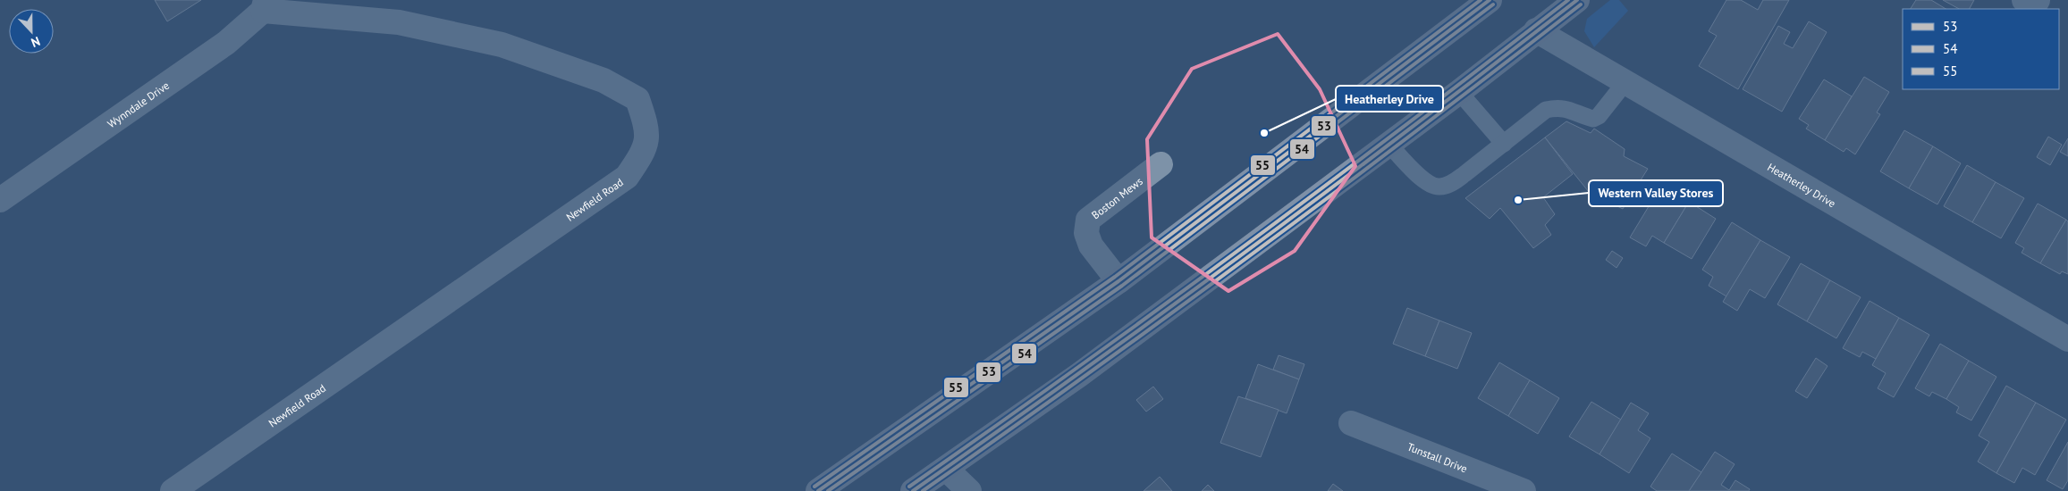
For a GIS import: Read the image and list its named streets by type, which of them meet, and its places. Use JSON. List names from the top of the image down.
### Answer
{
  "streets": {
    "street": [
      "Wynndale Drive",
      "Heatherley Drive",
      "Boston Mews",
      "Newfield Road",
      "Tunstall Drive"
    ]
  },
  "crossings": [
    ["Wynndale Drive", "Newfield Road"]
  ],
  "places": ["Heatherley Drive", "Western Valley Stores"],
  "lines": ["transit line 53", "transit line 55", "transit line 54"],
  "legend": ["53", "54", "55"],
  "north": "bottom"
}
